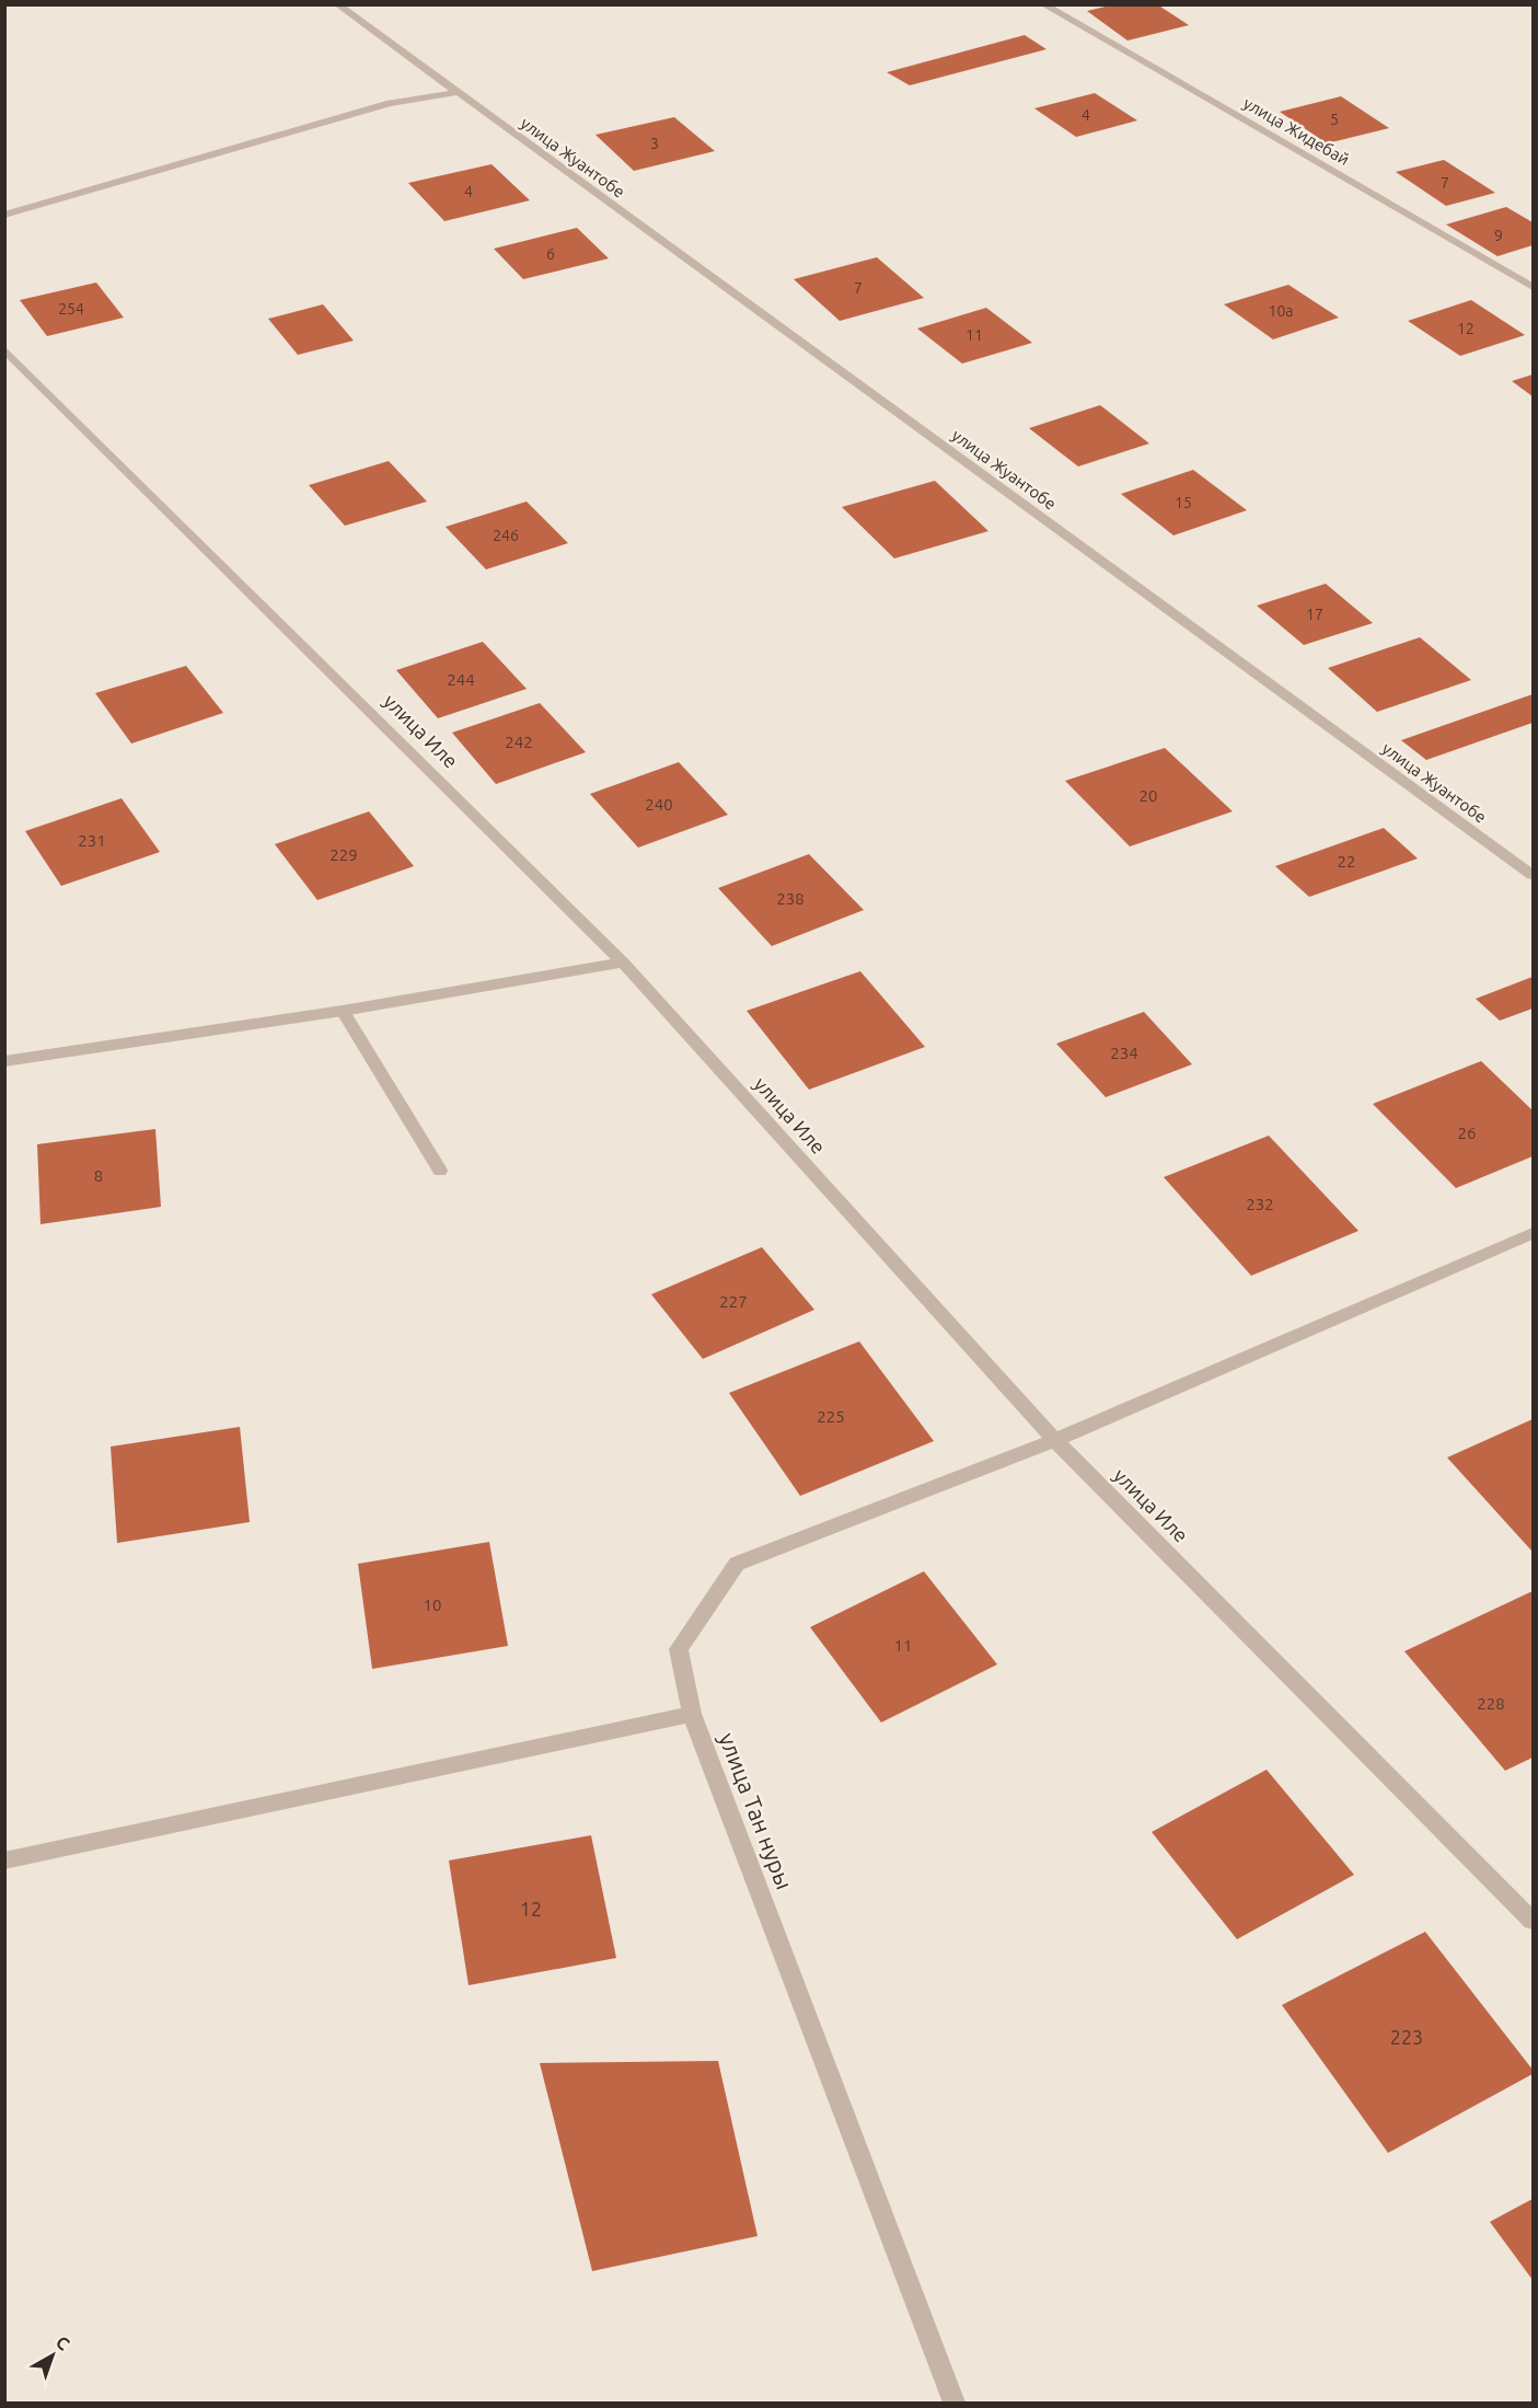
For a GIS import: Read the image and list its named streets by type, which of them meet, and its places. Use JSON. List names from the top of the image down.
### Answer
{
  "streets": {
    "street": [
      "улица Жидебай",
      "улица Жуантобе",
      "улица Иле",
      "улица Тан нуры"
    ]
  },
  "crossings": [
    ["улица Иле", "улица Тан нуры"]
  ],
  "house_numbers": [
    "4",
    "5",
    "3",
    "7",
    "4",
    "9",
    "6",
    "7",
    "254",
    "10а",
    "12",
    "11",
    "15",
    "246",
    "17",
    "244",
    "242",
    "20",
    "240",
    "231",
    "229",
    "22",
    "238",
    "234",
    "26",
    "8",
    "232",
    "227",
    "225",
    "10",
    "11",
    "228",
    "12",
    "223"
  ],
  "north": "top right"
}
